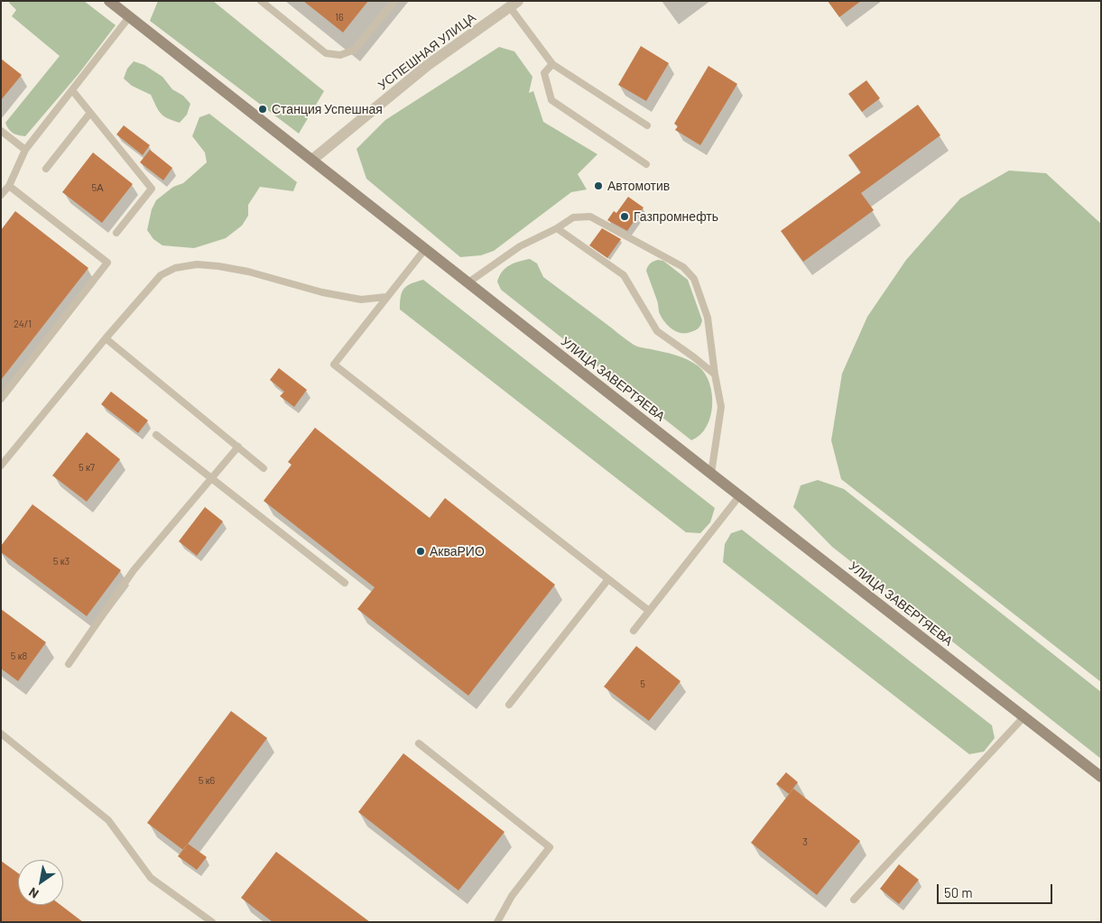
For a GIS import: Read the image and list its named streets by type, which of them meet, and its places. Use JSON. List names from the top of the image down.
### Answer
{
  "streets": {
    "main road": ["УЛИЦА ЗАВЕРТЯЕВА"],
    "street": ["УСПЕШНАЯ УЛИЦА"]
  },
  "crossings": [
    ["УСПЕШНАЯ УЛИЦА", "УЛИЦА ЗАВЕРТЯЕВА"]
  ],
  "places": [
    "Станция Успешная",
    "Автомотив",
    "Газпромнефть",
    "АкваРИО"
  ],
  "house_numbers": [
    "16",
    "5А",
    "24/1",
    "5 к7",
    "5 к3",
    "5 к8",
    "5",
    "5 к6",
    "3"
  ],
  "scale_bar": "50 m",
  "north": "bottom left"
}
